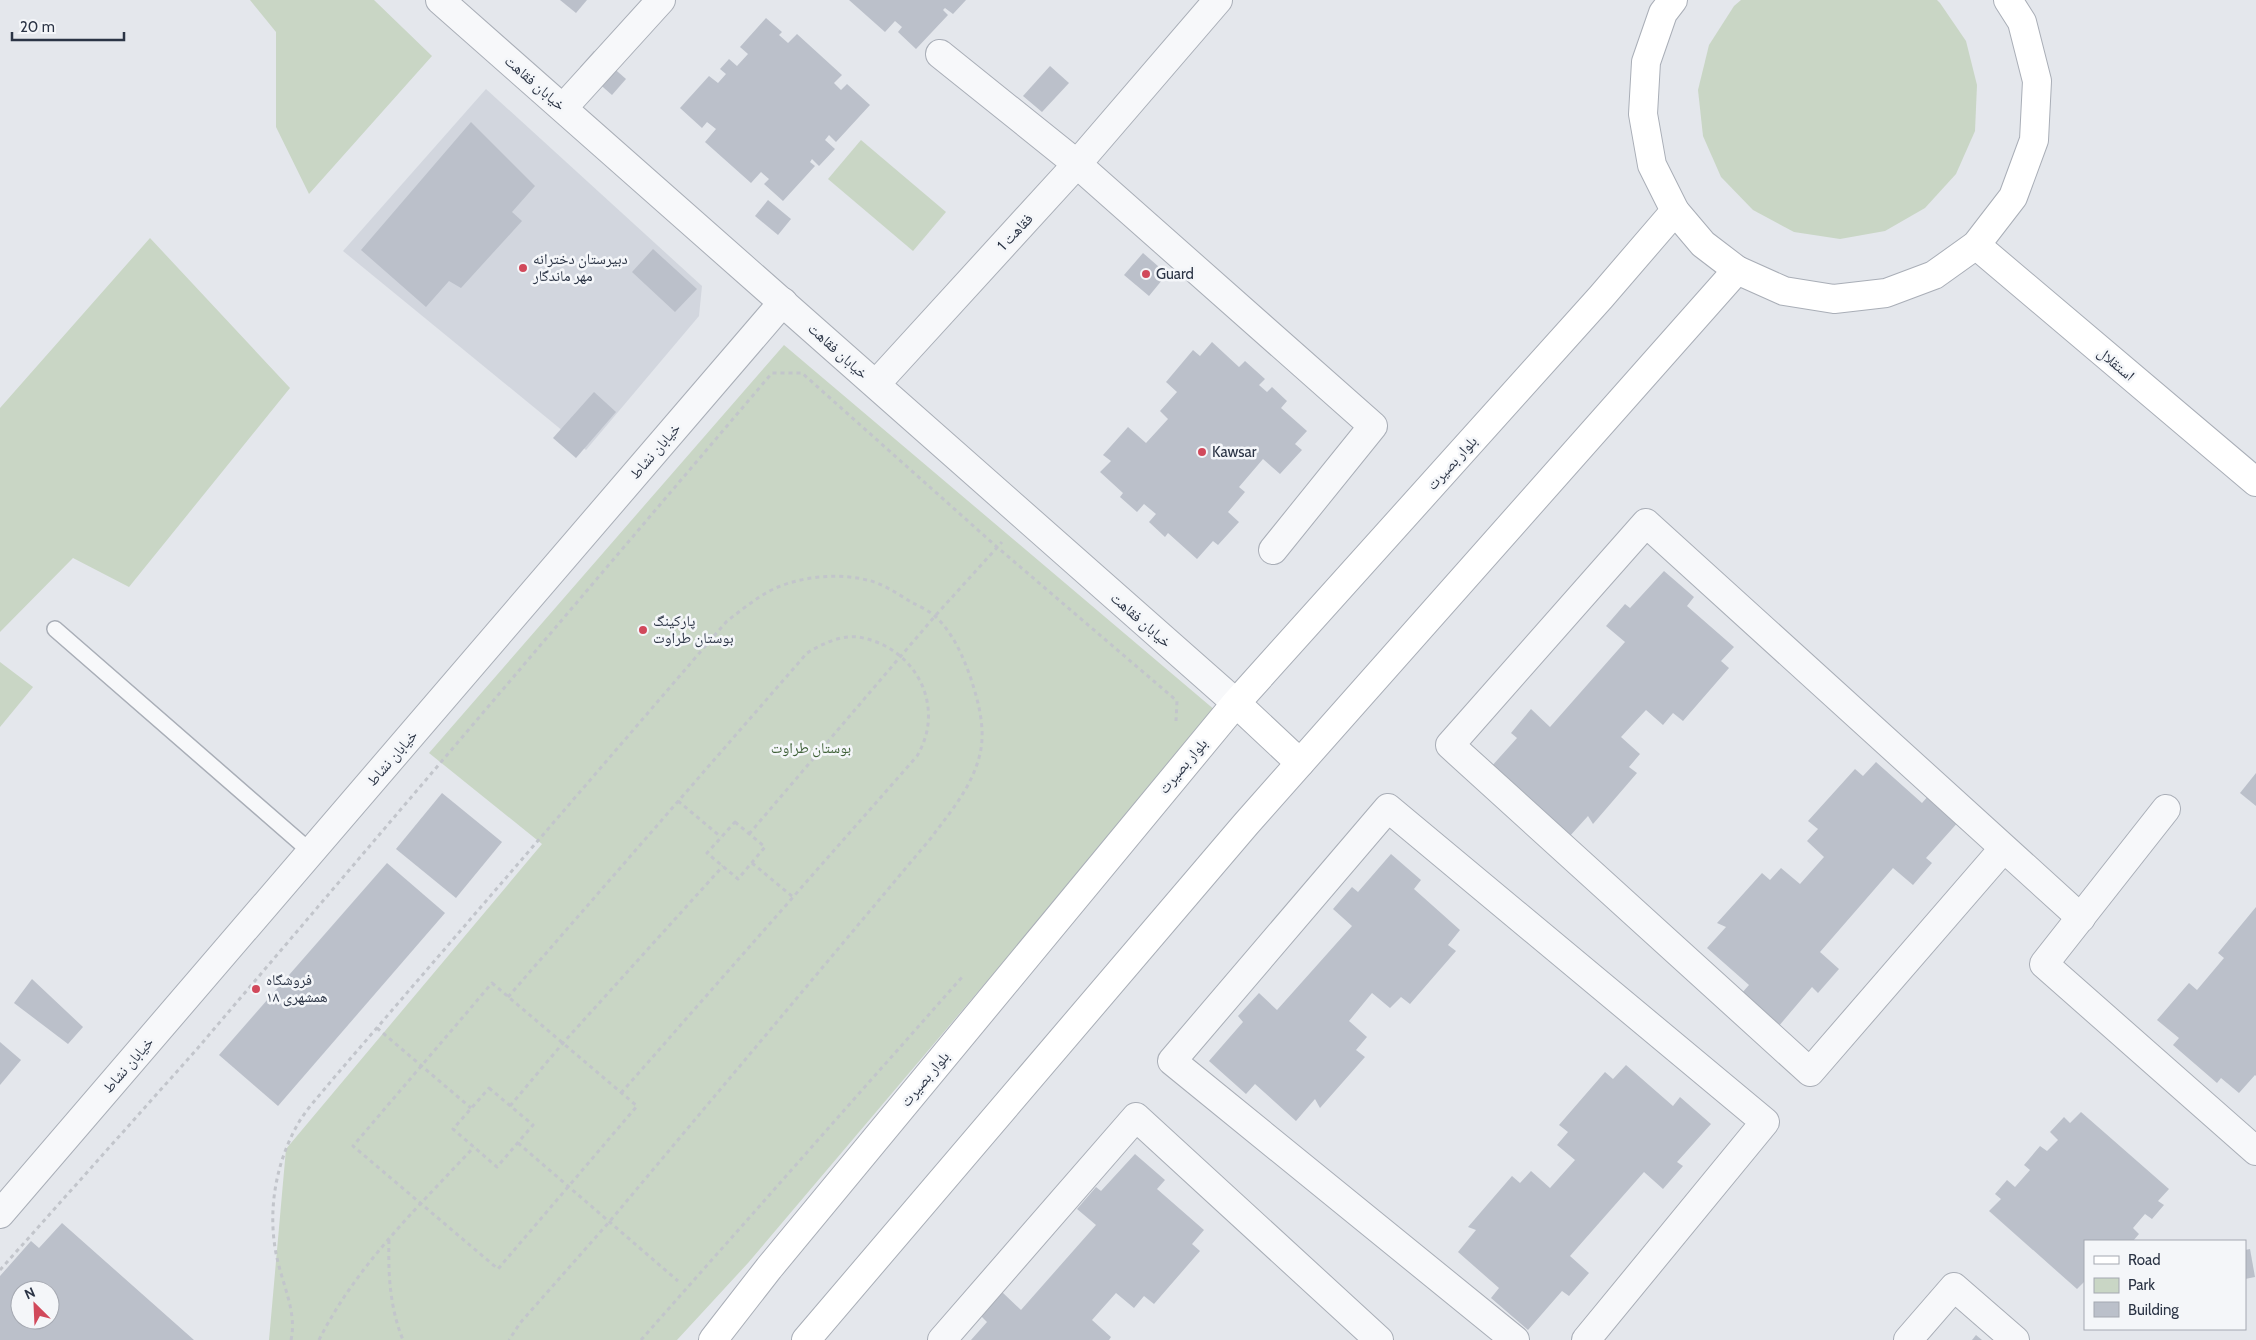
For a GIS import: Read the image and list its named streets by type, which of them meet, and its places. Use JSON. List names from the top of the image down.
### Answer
{
  "streets": {
    "main road": ["استقلال", "بلوار بصیرت"],
    "street": ["خیابان فقاهت", "فقاهت 1", "خیابان نشاط"]
  },
  "crossings": [
    ["خیابان فقاهت", "فقاهت 1"],
    ["خیابان فقاهت", "خیابان نشاط"],
    ["خیابان فقاهت", "بلوار بصیرت"]
  ],
  "parks": ["بوستان طراوت"],
  "places": [
    "دبیرستان دخترانه مهر ماندگار",
    "Guard",
    "Kawsar",
    "پارکینگ بوستان طراوت",
    "فروشگاه همشهری ۱۸"
  ],
  "legend": ["Road", "Park", "Building"],
  "scale_bar": "20 m",
  "north": "top left"
}
